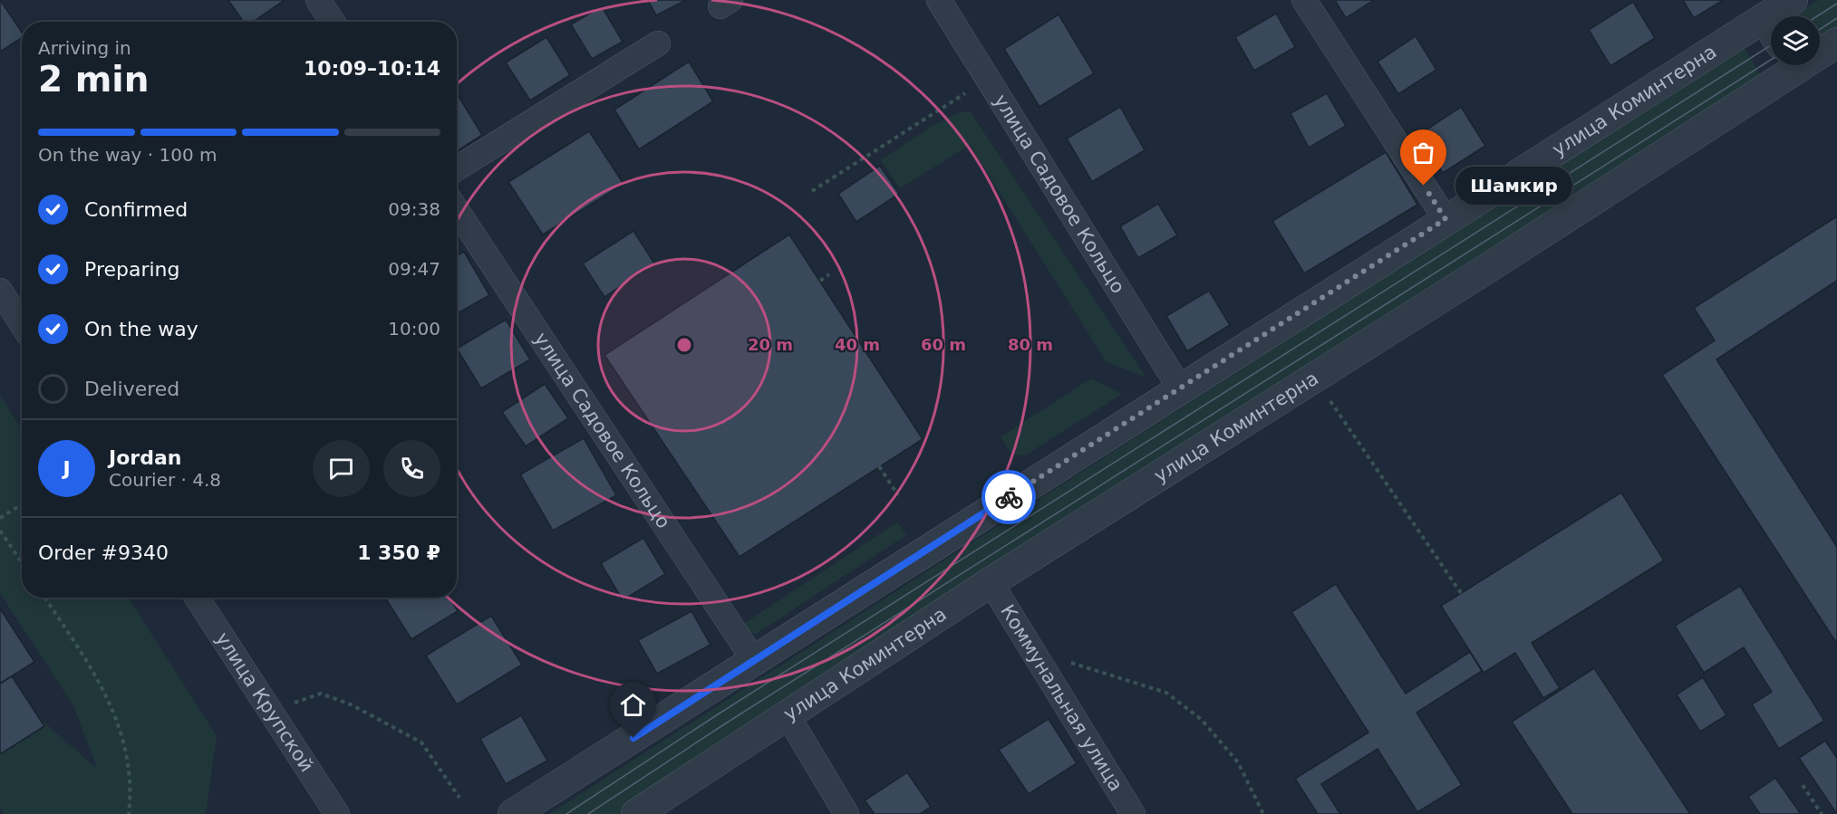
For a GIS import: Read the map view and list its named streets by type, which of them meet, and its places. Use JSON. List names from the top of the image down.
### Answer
{
  "streets": {
    "street": [
      "улица Коминтерна",
      "улица Садовое Кольцо",
      "Коммунальная улица",
      "улица Крупской"
    ]
  },
  "crossings": [
    ["улица Коминтерна", "улица Садовое Кольцо"],
    ["улица Коминтерна", "Коммунальная улица"]
  ],
  "places": ["Шамкир"],
  "page": {
    "heading": ["2 min", "Arriving in", "10:09–10:14"],
    "panel": [
      "Jordan",
      "Courier · 4.8",
      "Order #9340",
      "1 350 ₽"
    ],
    "bar": "On the way · 100 m",
    "bubble": "Шамкир",
    "list": [
      ["Confirmed", "09:38"],
      ["Preparing", "09:47"],
      ["On the way", "10:00"],
      "Delivered"
    ],
    "round": "J"
  },
  "rings": [
    "20 m",
    "40 m",
    "60 m",
    "80 m"
  ]
}
